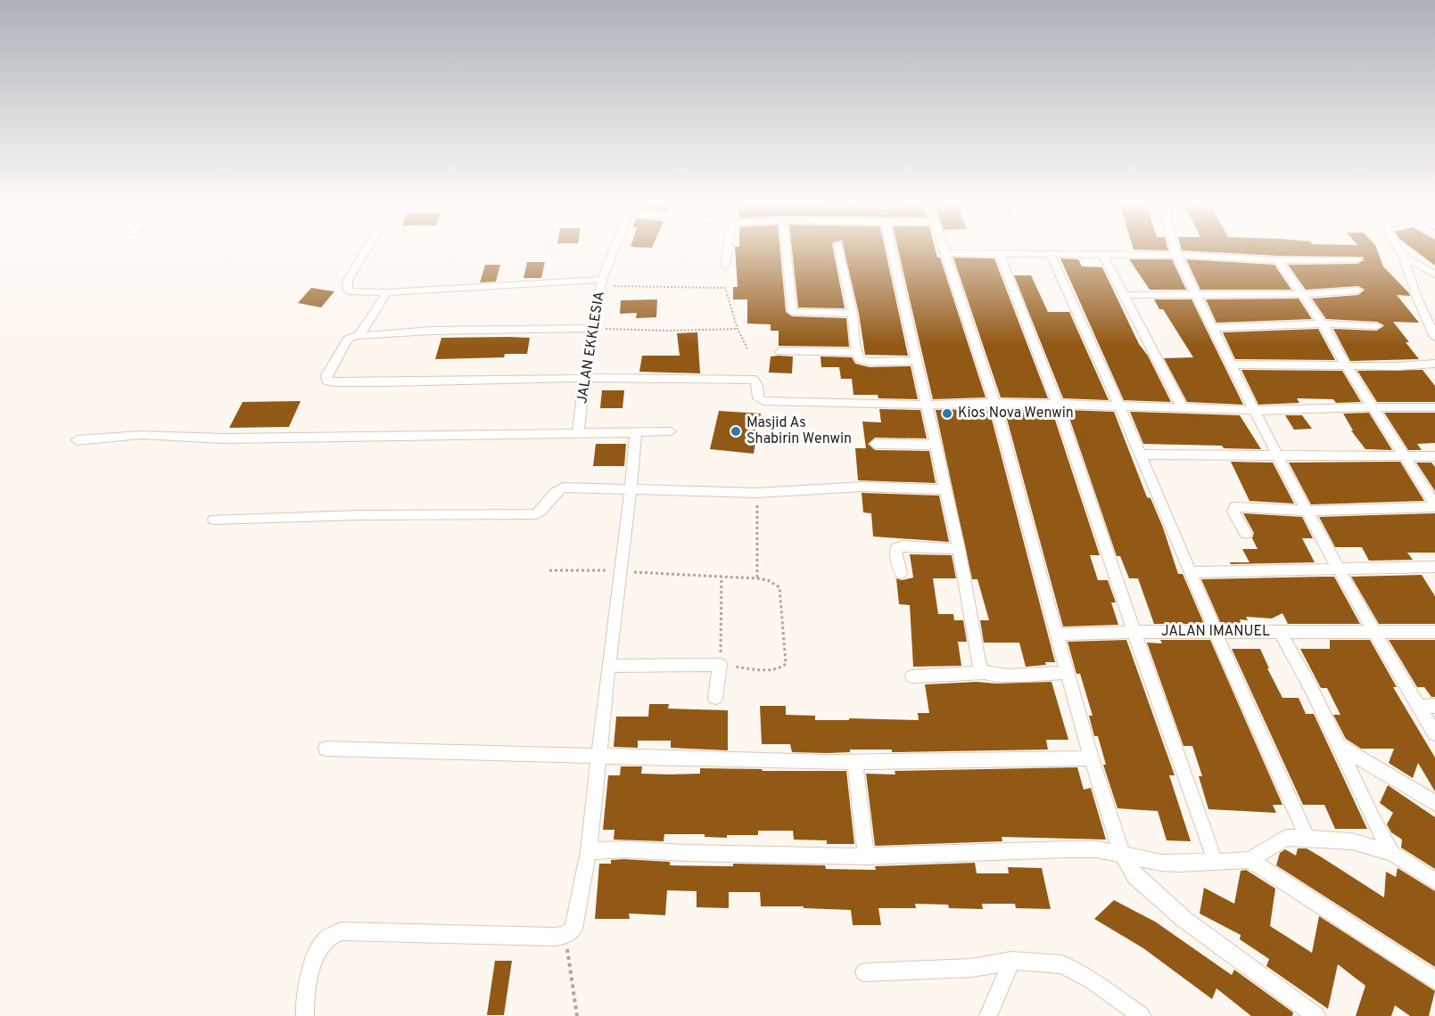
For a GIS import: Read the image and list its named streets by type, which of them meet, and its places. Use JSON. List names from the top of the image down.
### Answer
{
  "streets": {
    "street": ["JALAN EKKLESIA", "JALAN IMANUEL"]
  },
  "places": ["Kios Nova Wenwin", "Masjid As Shabirin Wenwin"]
}
